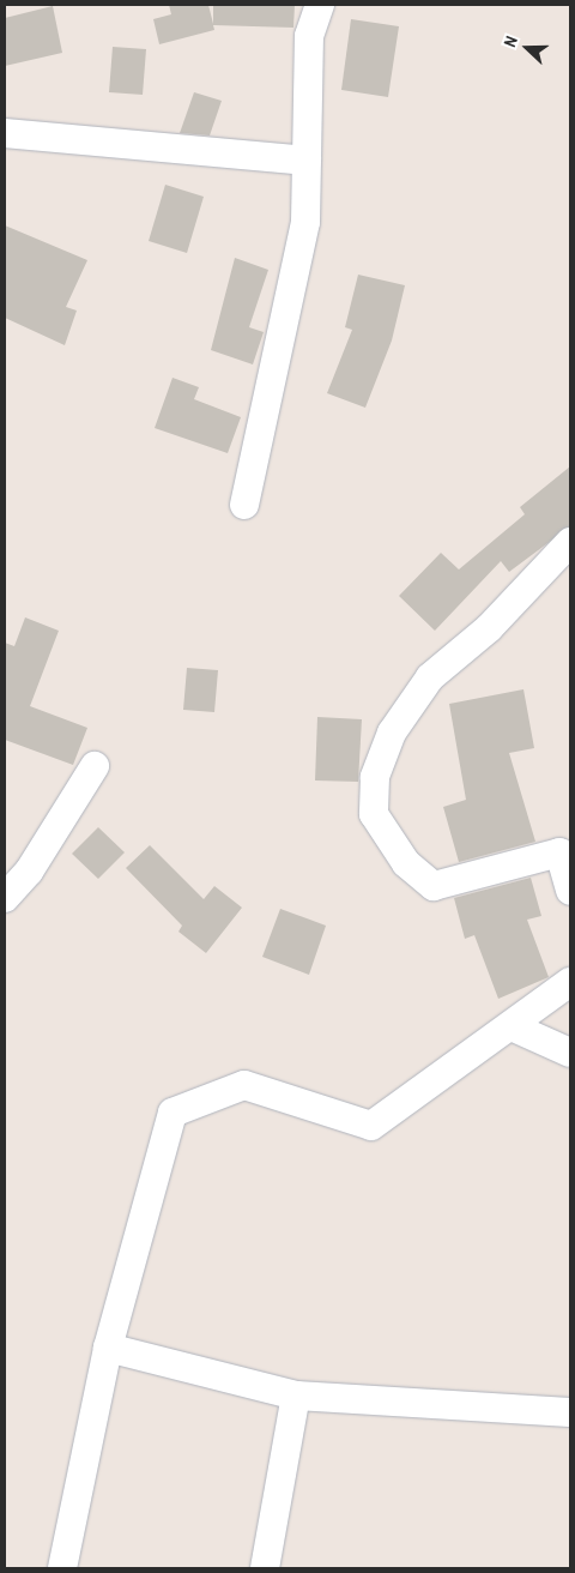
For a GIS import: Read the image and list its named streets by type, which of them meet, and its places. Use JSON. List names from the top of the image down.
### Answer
{
  "north": "left"
}
